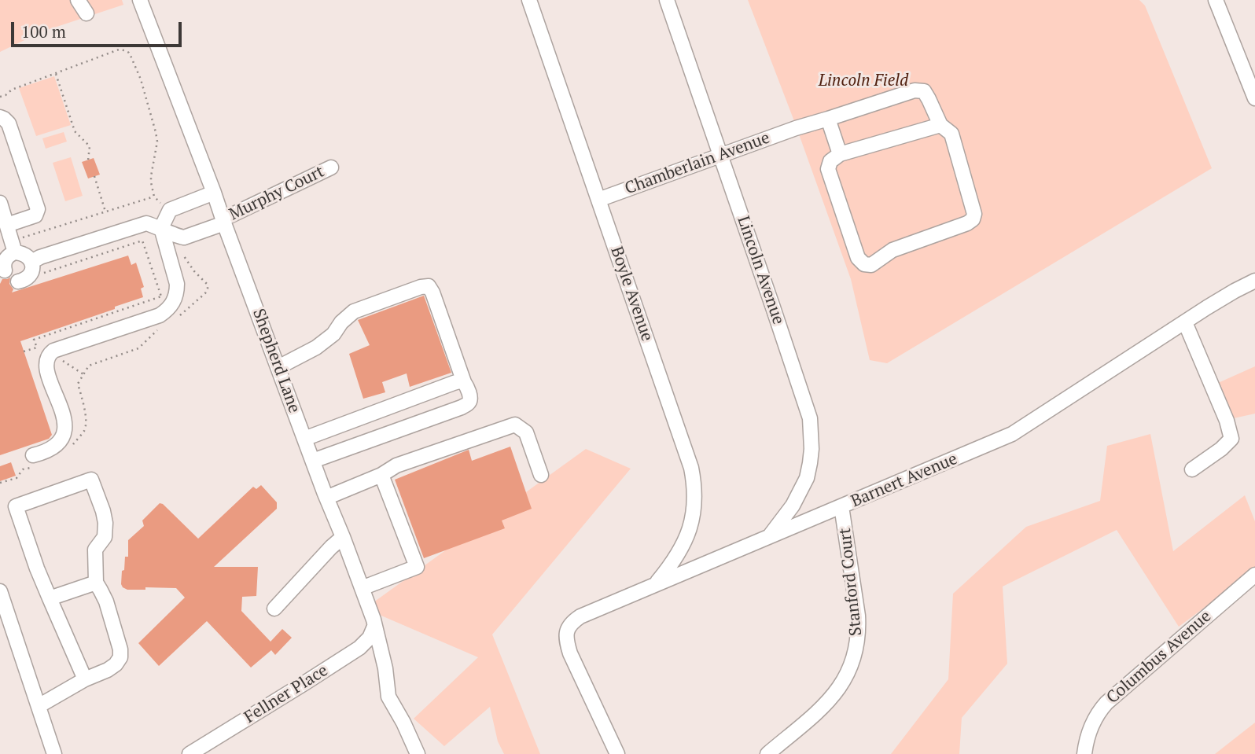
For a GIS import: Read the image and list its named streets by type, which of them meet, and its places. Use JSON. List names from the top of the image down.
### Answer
{
  "streets": {
    "street": [
      "Chamberlain Avenue",
      "Murphy Court",
      "Lincoln Avenue",
      "Boyle Avenue",
      "Shepherd Lane",
      "Barnert Avenue",
      "Stanford Court",
      "Columbus Avenue",
      "Fellner Place"
    ]
  },
  "crossings": [
    ["Chamberlain Avenue", "Lincoln Avenue"],
    ["Chamberlain Avenue", "Boyle Avenue"],
    ["Murphy Court", "Shepherd Lane"],
    ["Lincoln Avenue", "Barnert Avenue"],
    ["Boyle Avenue", "Barnert Avenue"],
    ["Shepherd Lane", "Fellner Place"],
    ["Barnert Avenue", "Stanford Court"]
  ],
  "parks": ["Lincoln Field"],
  "scale_bar": "100 m"
}
